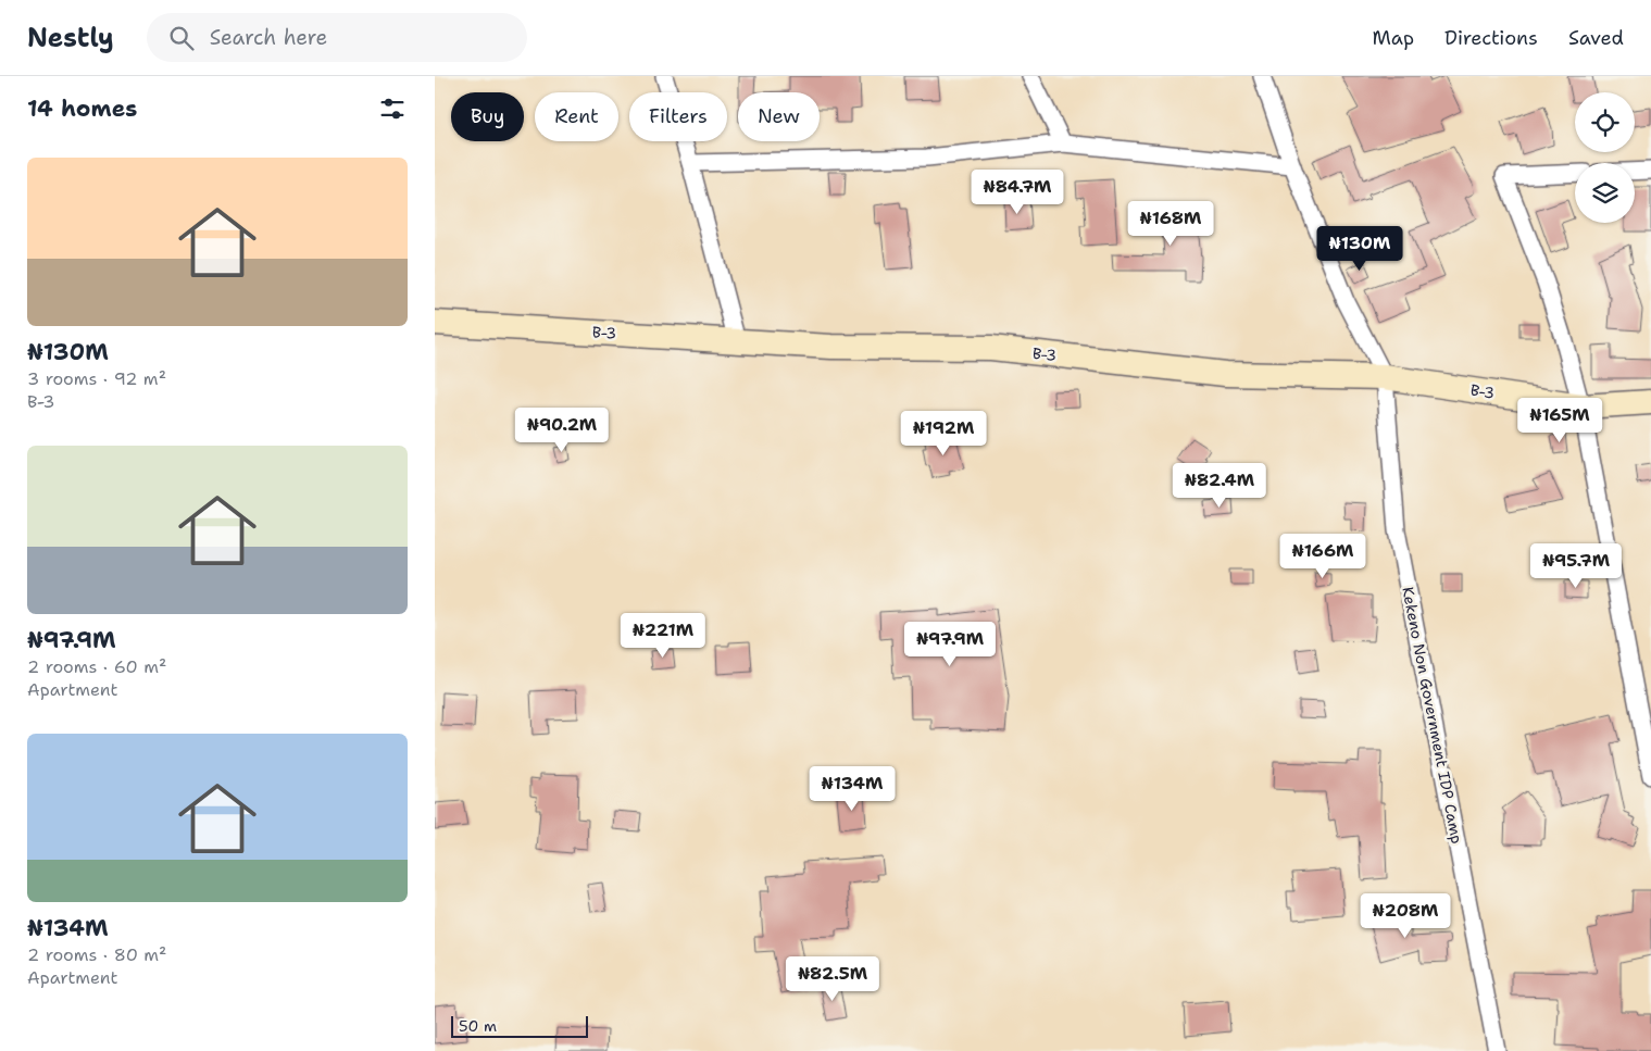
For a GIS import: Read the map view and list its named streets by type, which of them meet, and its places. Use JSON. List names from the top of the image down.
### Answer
{
  "streets": {
    "main road": ["B-3"],
    "street": ["Kekeno Non Government IDP Camp"]
  },
  "crossings": [
    ["B-3", "Kekeno Non Government IDP Camp"]
  ],
  "scale_bar": "50 m",
  "page": {
    "header": "Nestly",
    "search": "Search here",
    "nav": ["Map", "Directions", "Saved"],
    "heading": "14 homes",
    "chip": [
      "Buy",
      "Rent",
      "Filters",
      "New"
    ],
    "list": [
      {
        "name": "₦130M",
        "note": "3 rooms · 92 m² · B-3"
      },
      {
        "name": "₦97.9M",
        "note": "2 rooms · 60 m² · Apartment"
      },
      {
        "name": "₦134M",
        "note": "2 rooms · 80 m² · Apartment"
      }
    ],
    "price": [
      "₦84.7M",
      "₦168M",
      "₦130M",
      "₦165M",
      "₦90.2M",
      "₦192M",
      "₦82.4M",
      "₦166M",
      "₦95.7M",
      "₦221M",
      "₦97.9M",
      "₦134M",
      "₦208M",
      "₦82.5M"
    ],
    "scale": "50 m"
  }
}
